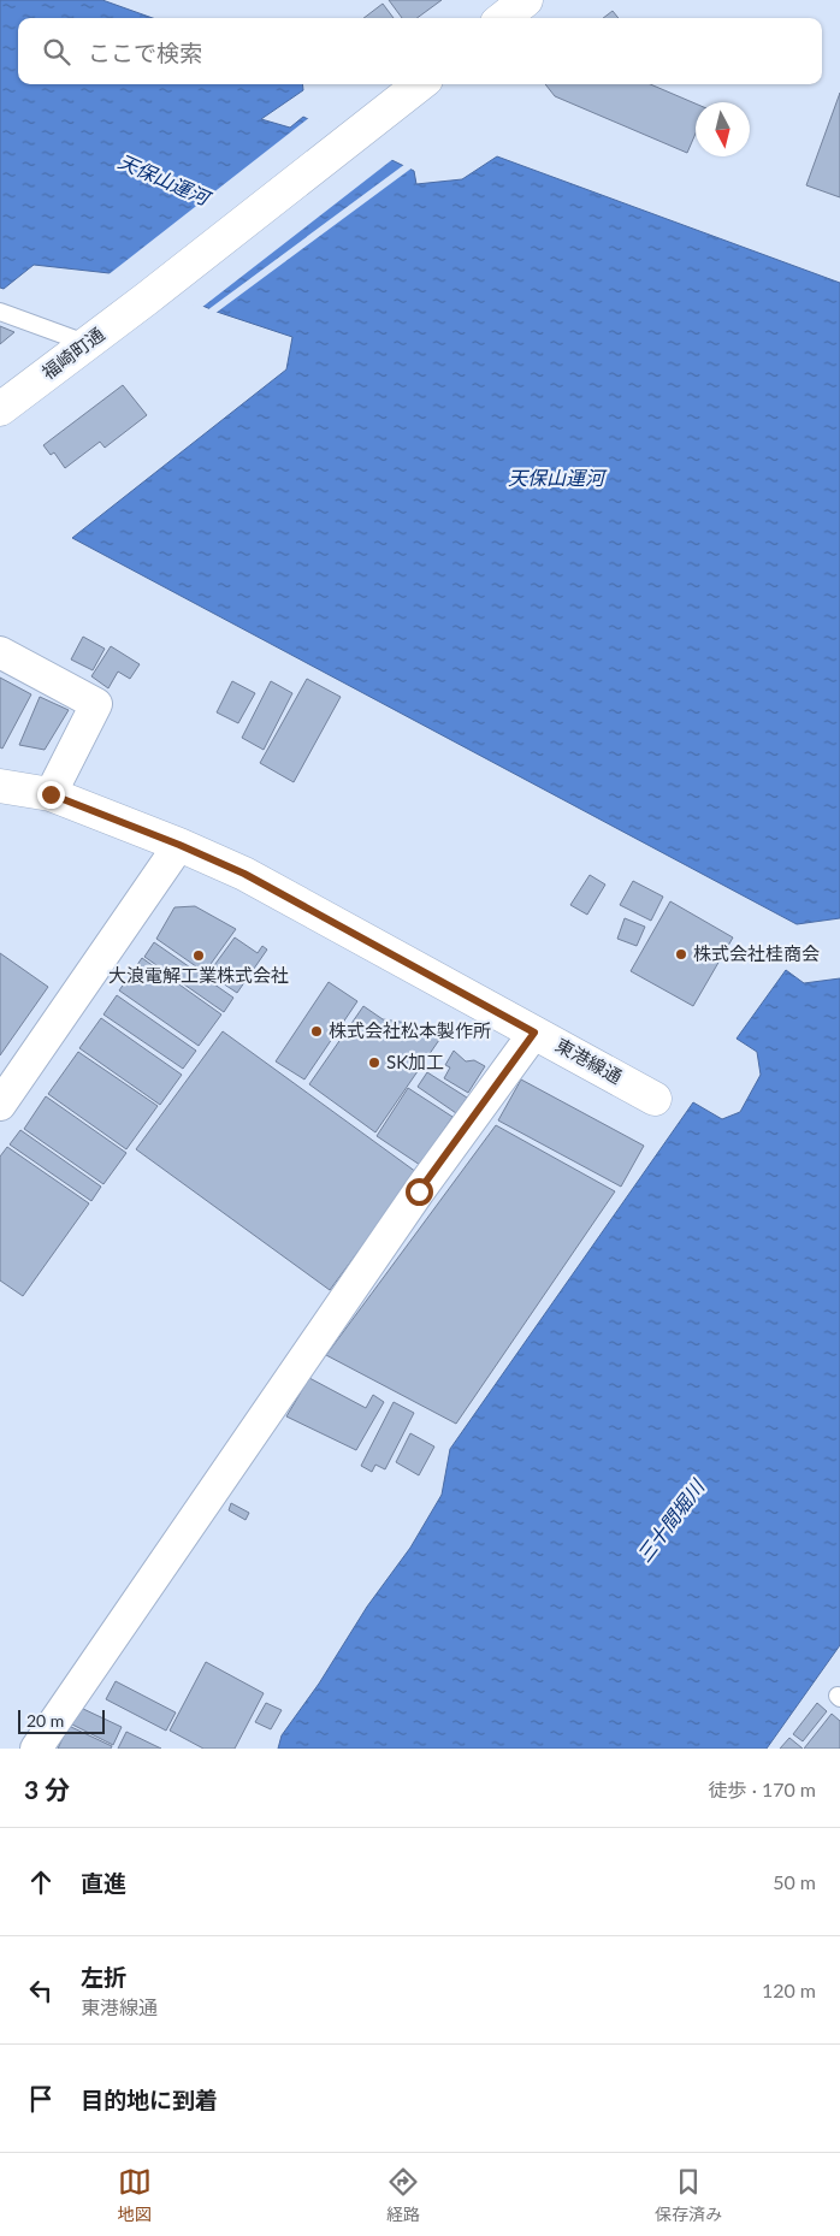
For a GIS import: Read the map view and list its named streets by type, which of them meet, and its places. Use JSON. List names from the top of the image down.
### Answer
{
  "streets": {
    "street": ["福崎町通", "東港線通"]
  },
  "water": ["天保山運河", "三十間堀川"],
  "places": [
    "株式会社桂商会",
    "大浪電解工業株式会社",
    "株式会社松本製作所",
    "SK加工"
  ],
  "scale_bar": "20 m",
  "north": "bottom",
  "page": {
    "search": "ここで検索",
    "scale": "20 m",
    "heading": ["3 分", "徒歩 · 170 m"],
    "list": [
      ["直進", "50 m"],
      ["左折", "東港線通", "120 m"],
      "目的地に到着"
    ],
    "nav": ["地図", "経路", "保存済み"]
  }
}
